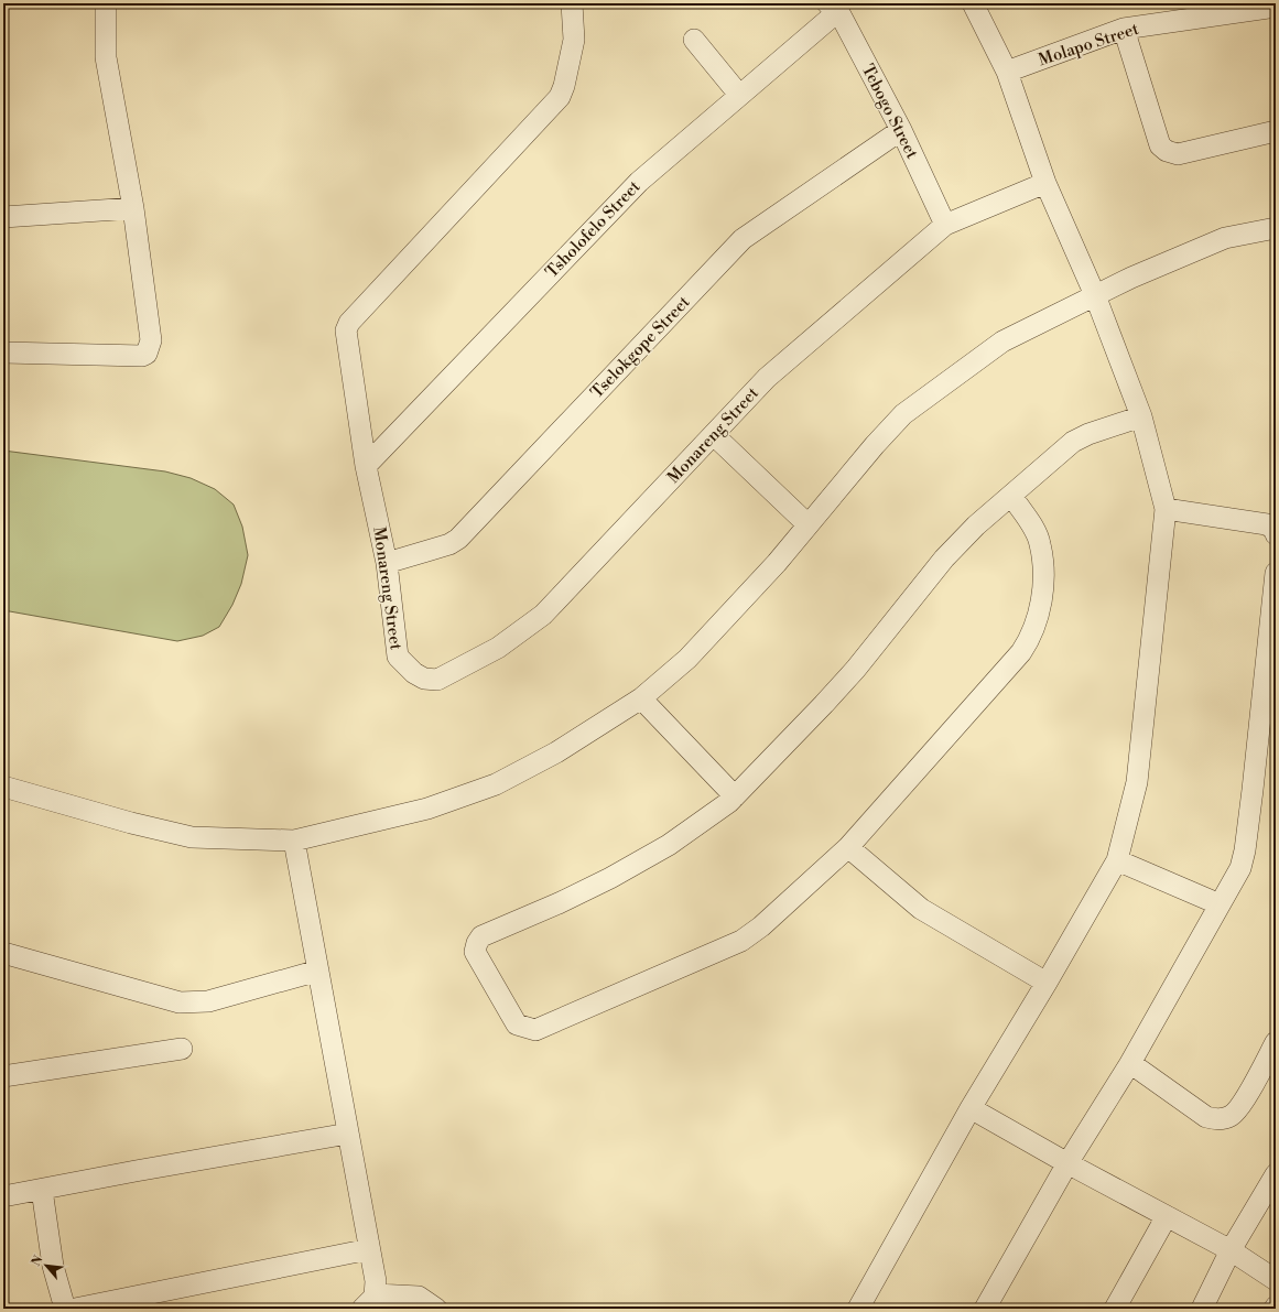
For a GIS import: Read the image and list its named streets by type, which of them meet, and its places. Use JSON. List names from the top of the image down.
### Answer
{
  "streets": {
    "street": [
      "Molapo Street",
      "Tebogo Street",
      "Tsholofelo Street",
      "Tselokgope Street",
      "Monareng Street"
    ]
  },
  "crossings": [
    ["Tebogo Street", "Tsholofelo Street"],
    ["Tebogo Street", "Tselokgope Street"],
    ["Tebogo Street", "Monareng Street"],
    ["Tsholofelo Street", "Monareng Street"],
    ["Tselokgope Street", "Monareng Street"]
  ],
  "north": "top left"
}
